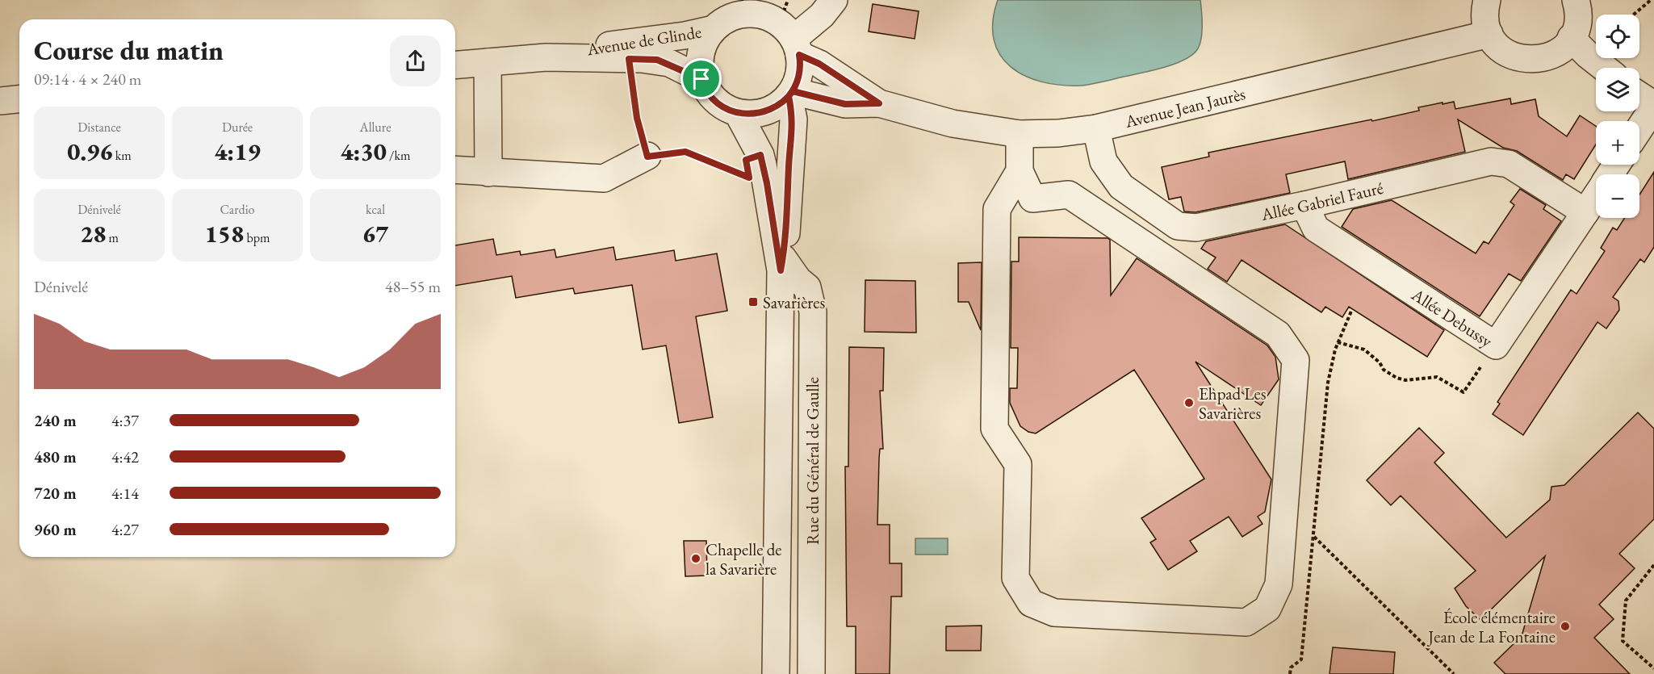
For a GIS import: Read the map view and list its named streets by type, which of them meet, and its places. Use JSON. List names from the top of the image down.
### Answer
{
  "streets": {
    "street": [
      "Avenue de Glinde",
      "Avenue Jean Jaurès",
      "Allée Gabriel Fauré",
      "Allée Debussy",
      "Rue du Général de Gaulle"
    ]
  },
  "crossings": [
    ["Avenue de Glinde", "Avenue Jean Jaurès"],
    ["Avenue de Glinde", "Rue du Général de Gaulle"],
    ["Avenue Jean Jaurès", "Allée Gabriel Fauré"],
    ["Avenue Jean Jaurès", "Rue du Général de Gaulle"],
    ["Allée Gabriel Fauré", "Allée Debussy"]
  ],
  "places": {
    "transit": ["Savarières"],
    "other": ["Ehpad Les Savarières", "Chapelle de la Savarière", "École élémentaire Jean de La Fontaine"]
  },
  "page": {
    "map_buttons": ["+", "−"],
    "heading": ["Course du matin", "09:14 · 4 × 240 m"],
    "stats": [
      ["Distance", "0.96 km"],
      ["Durée", "4:19"],
      ["Allure", "4:30 /km"],
      ["Dénivelé", "28 m"],
      ["Cardio", "158 bpm"],
      ["kcal", "67"]
    ],
    "chart": ["Dénivelé", "48–55 m"],
    "list": [
      {
        "name": "240 m",
        "note": "4:37"
      },
      {
        "name": "480 m",
        "note": "4:42"
      },
      {
        "name": "720 m",
        "note": "4:14"
      },
      {
        "name": "960 m",
        "note": "4:27"
      }
    ]
  }
}
